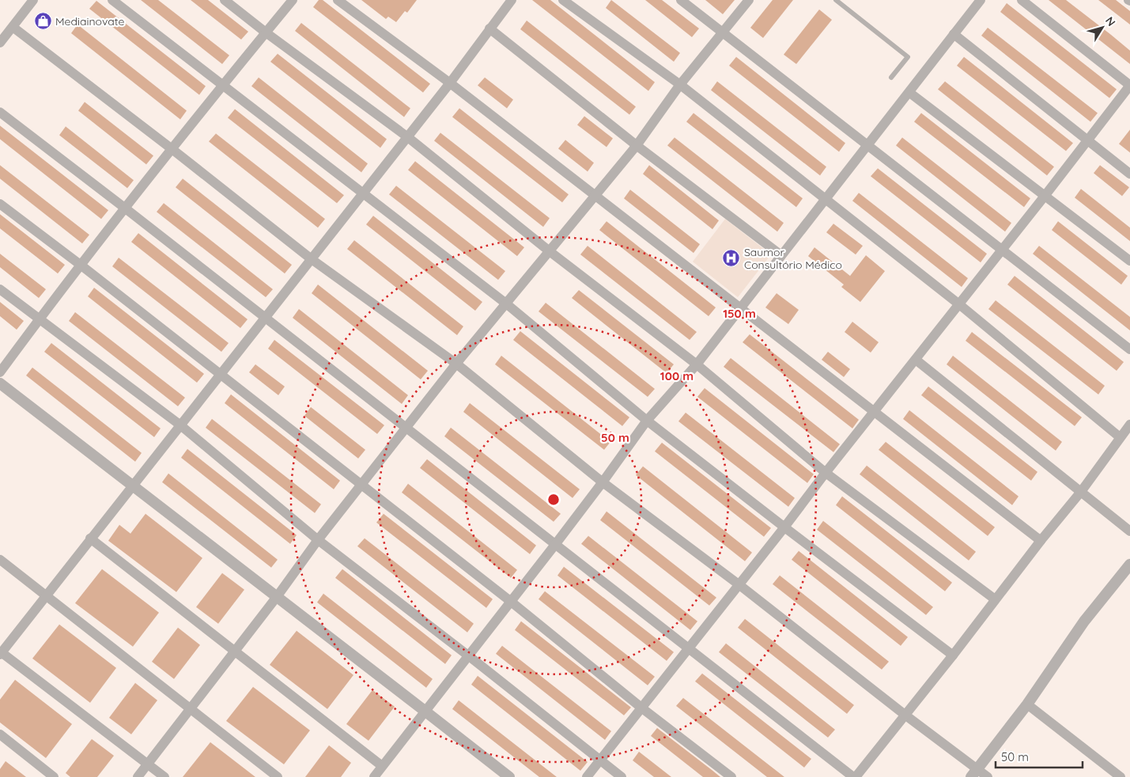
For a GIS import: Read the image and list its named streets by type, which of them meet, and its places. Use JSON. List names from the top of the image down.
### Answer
{
  "places": {
    "shop": ["Mediainovate"],
    "hospital": ["Saumor Consultório Médico"]
  },
  "scale_bar": "50 m",
  "north": "top right",
  "rings": ["150 m", "100 m", "50 m"]
}
